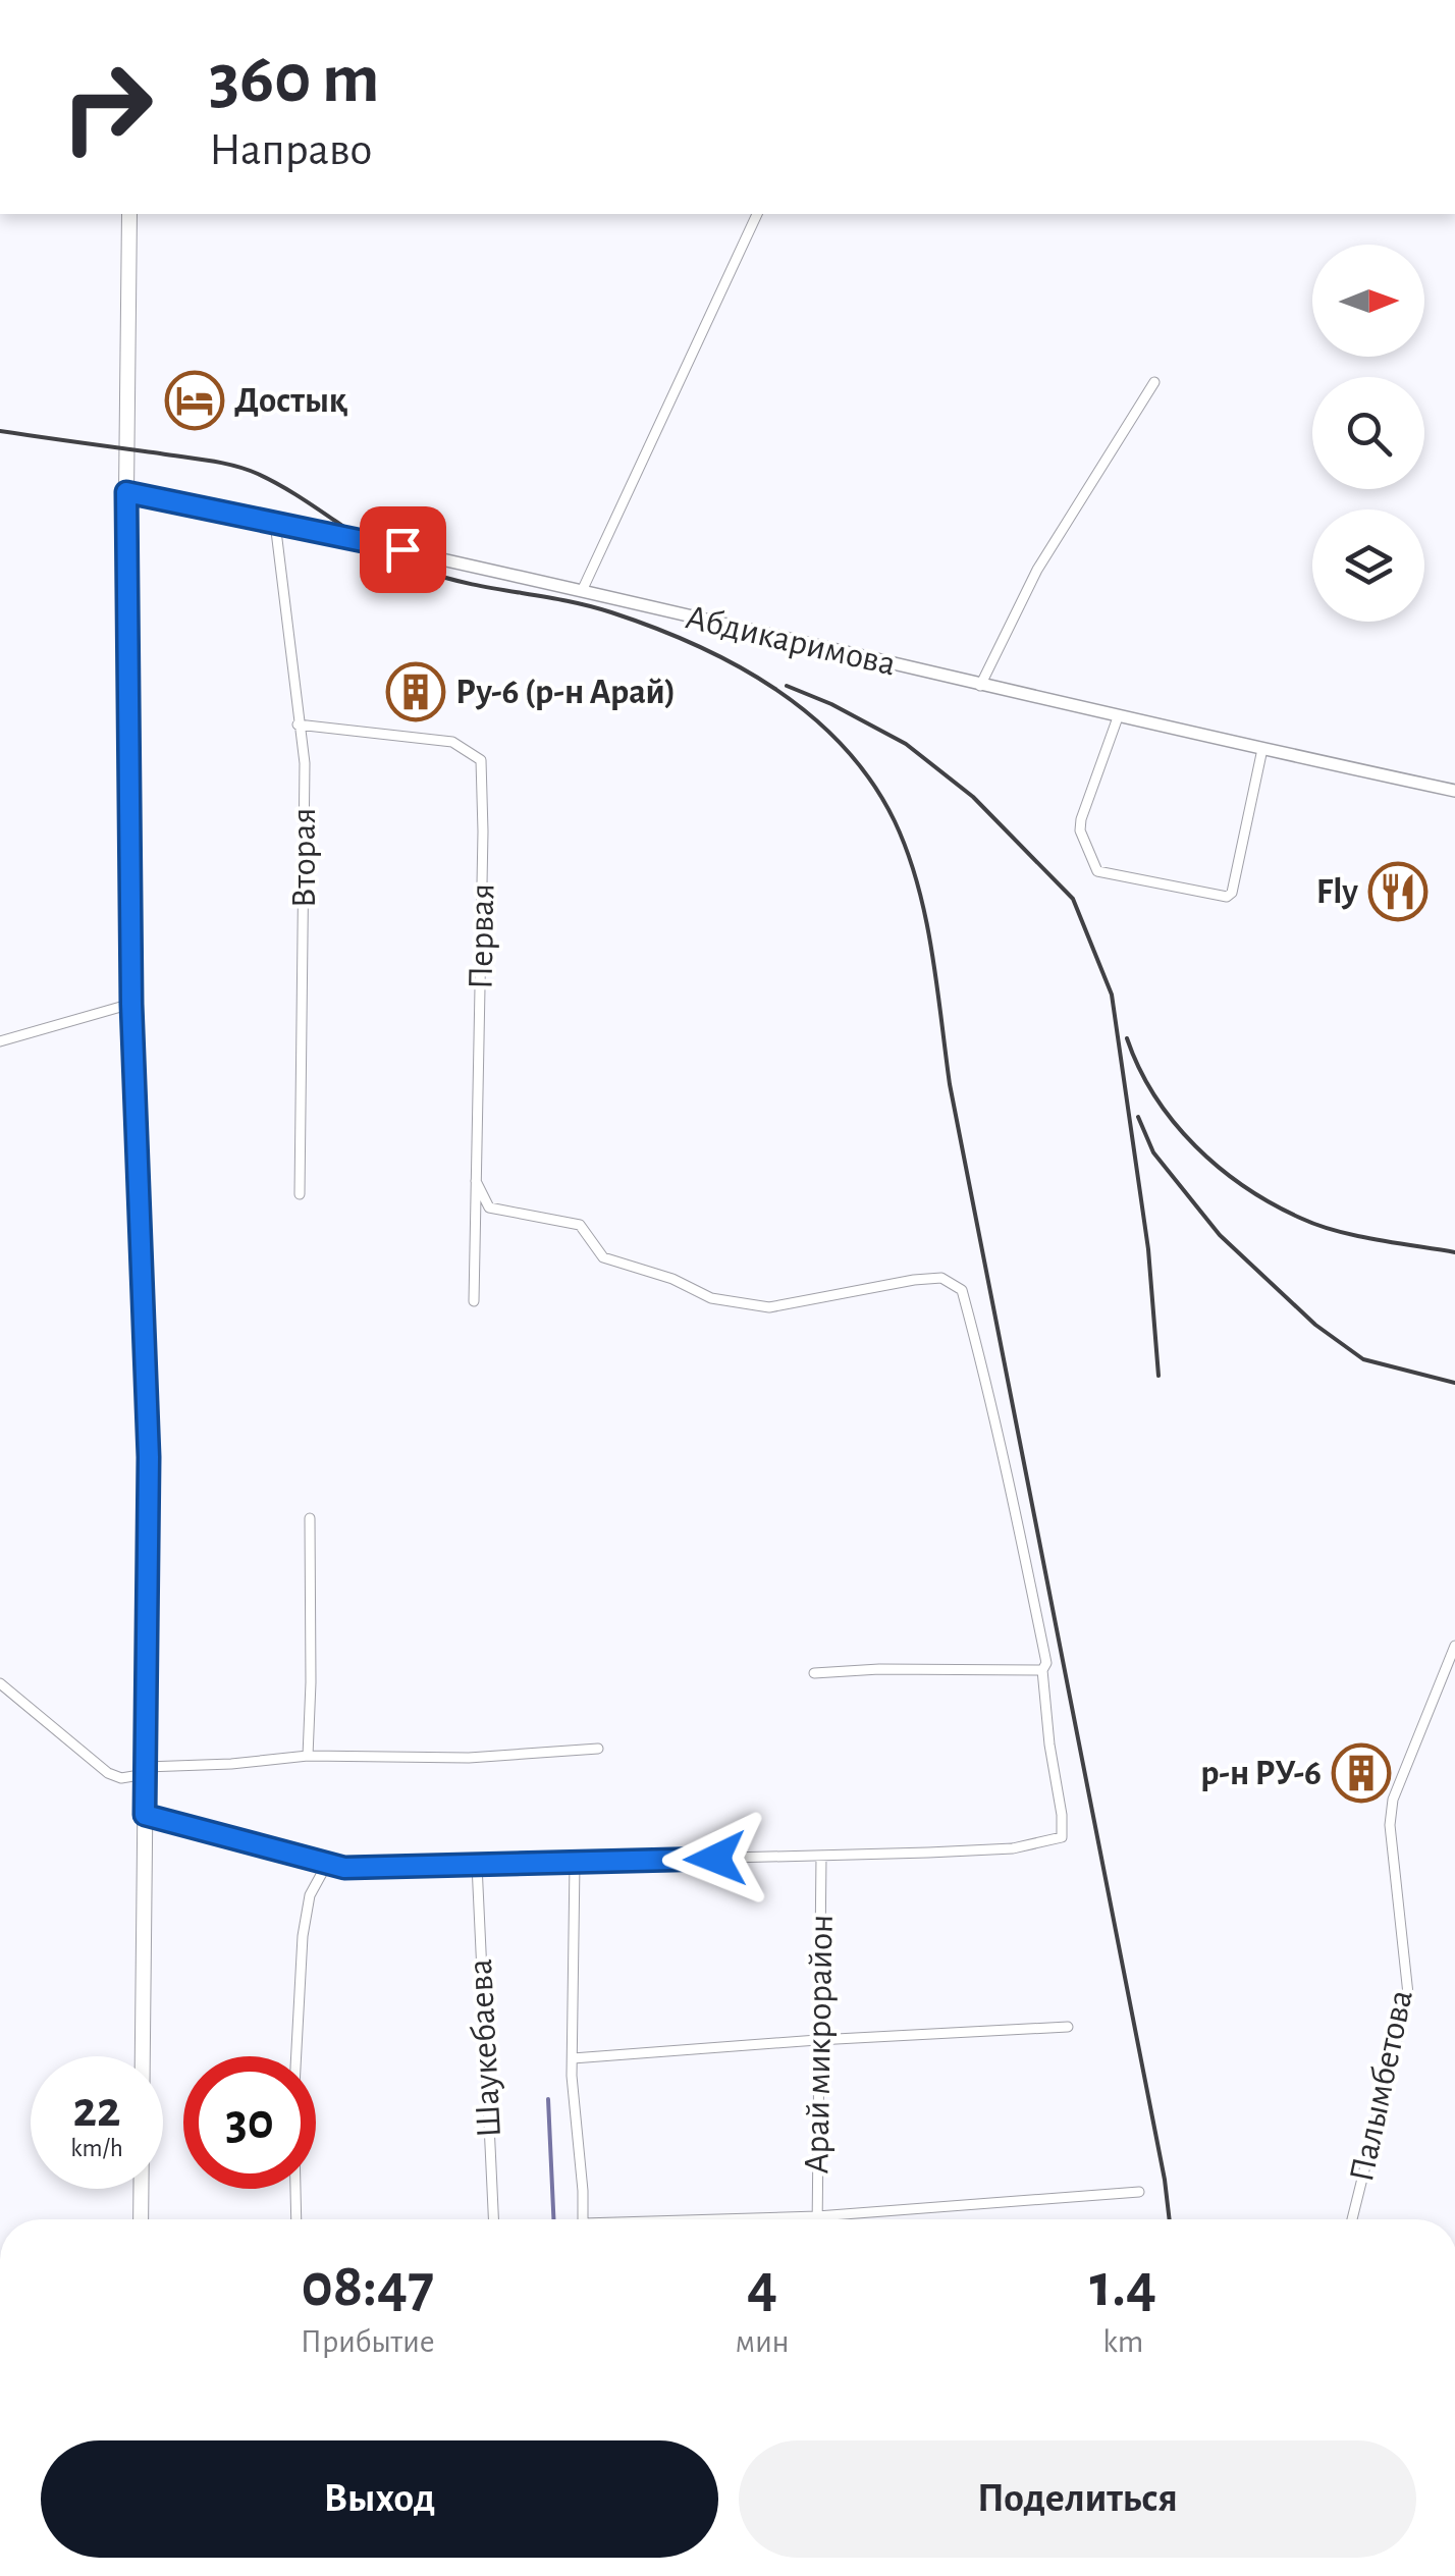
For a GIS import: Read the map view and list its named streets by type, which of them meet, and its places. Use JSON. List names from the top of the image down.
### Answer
{
  "streets": {
    "main road": ["Абдикаримова"],
    "street": [
      "Вторая",
      "Первая",
      "Арай микрорайон",
      "Шаукебаева",
      "Палымбетова"
    ]
  },
  "crossings": [
    ["Абдикаримова", "Вторая"],
    ["Вторая", "Первая"]
  ],
  "places": {
    "hotel": ["Достық"],
    "building": ["Ру-6 (р-н Арай)", "р-н РУ-6"],
    "restaurant": ["Fly"]
  },
  "north": "right",
  "page": {
    "turn": ["360 m", "Направо"],
    "speed": "22 km/h",
    "limit": "30",
    "eta": [
      "08:47",
      "Прибытие",
      "4",
      "мин",
      "1.4",
      "km"
    ],
    "buttons": ["Выход", "Поделиться"]
  }
}
